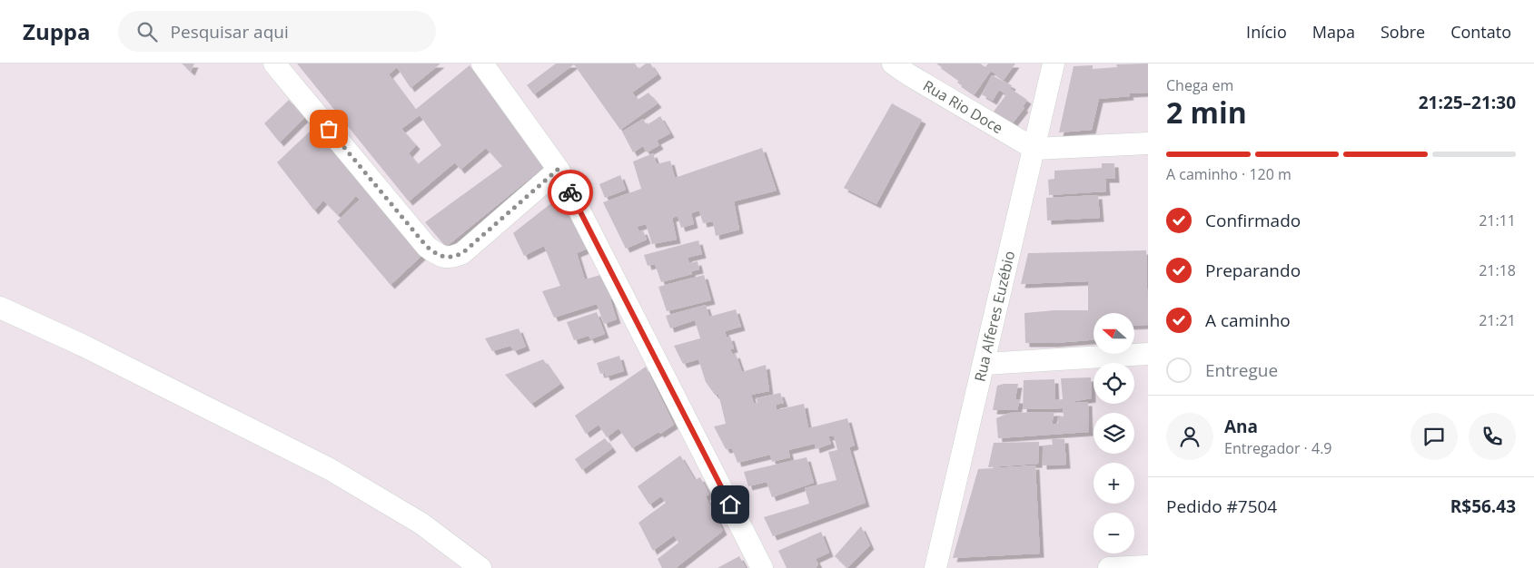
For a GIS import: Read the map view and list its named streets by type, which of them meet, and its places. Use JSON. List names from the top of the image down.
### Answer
{
  "streets": {
    "street": ["Rua Rio Doce", "Rua Alferes Euzébio"]
  },
  "crossings": [
    ["Rua Rio Doce", "Rua Alferes Euzébio"]
  ],
  "north": "left",
  "page": {
    "header": "Zuppa",
    "search": "Pesquisar aqui",
    "nav": [
      "Início",
      "Mapa",
      "Sobre",
      "Contato"
    ],
    "heading": ["2 min", "Chega em", "21:25–21:30"],
    "panel": [
      "Ana",
      "Entregador · 4.9",
      "Pedido #7504",
      "R$56.43"
    ],
    "bar": "A caminho · 120 m",
    "list": [
      ["Confirmado", "21:11"],
      ["Preparando", "21:18"],
      ["A caminho", "21:21"],
      "Entregue"
    ],
    "map_buttons": ["+", "−"]
  }
}
